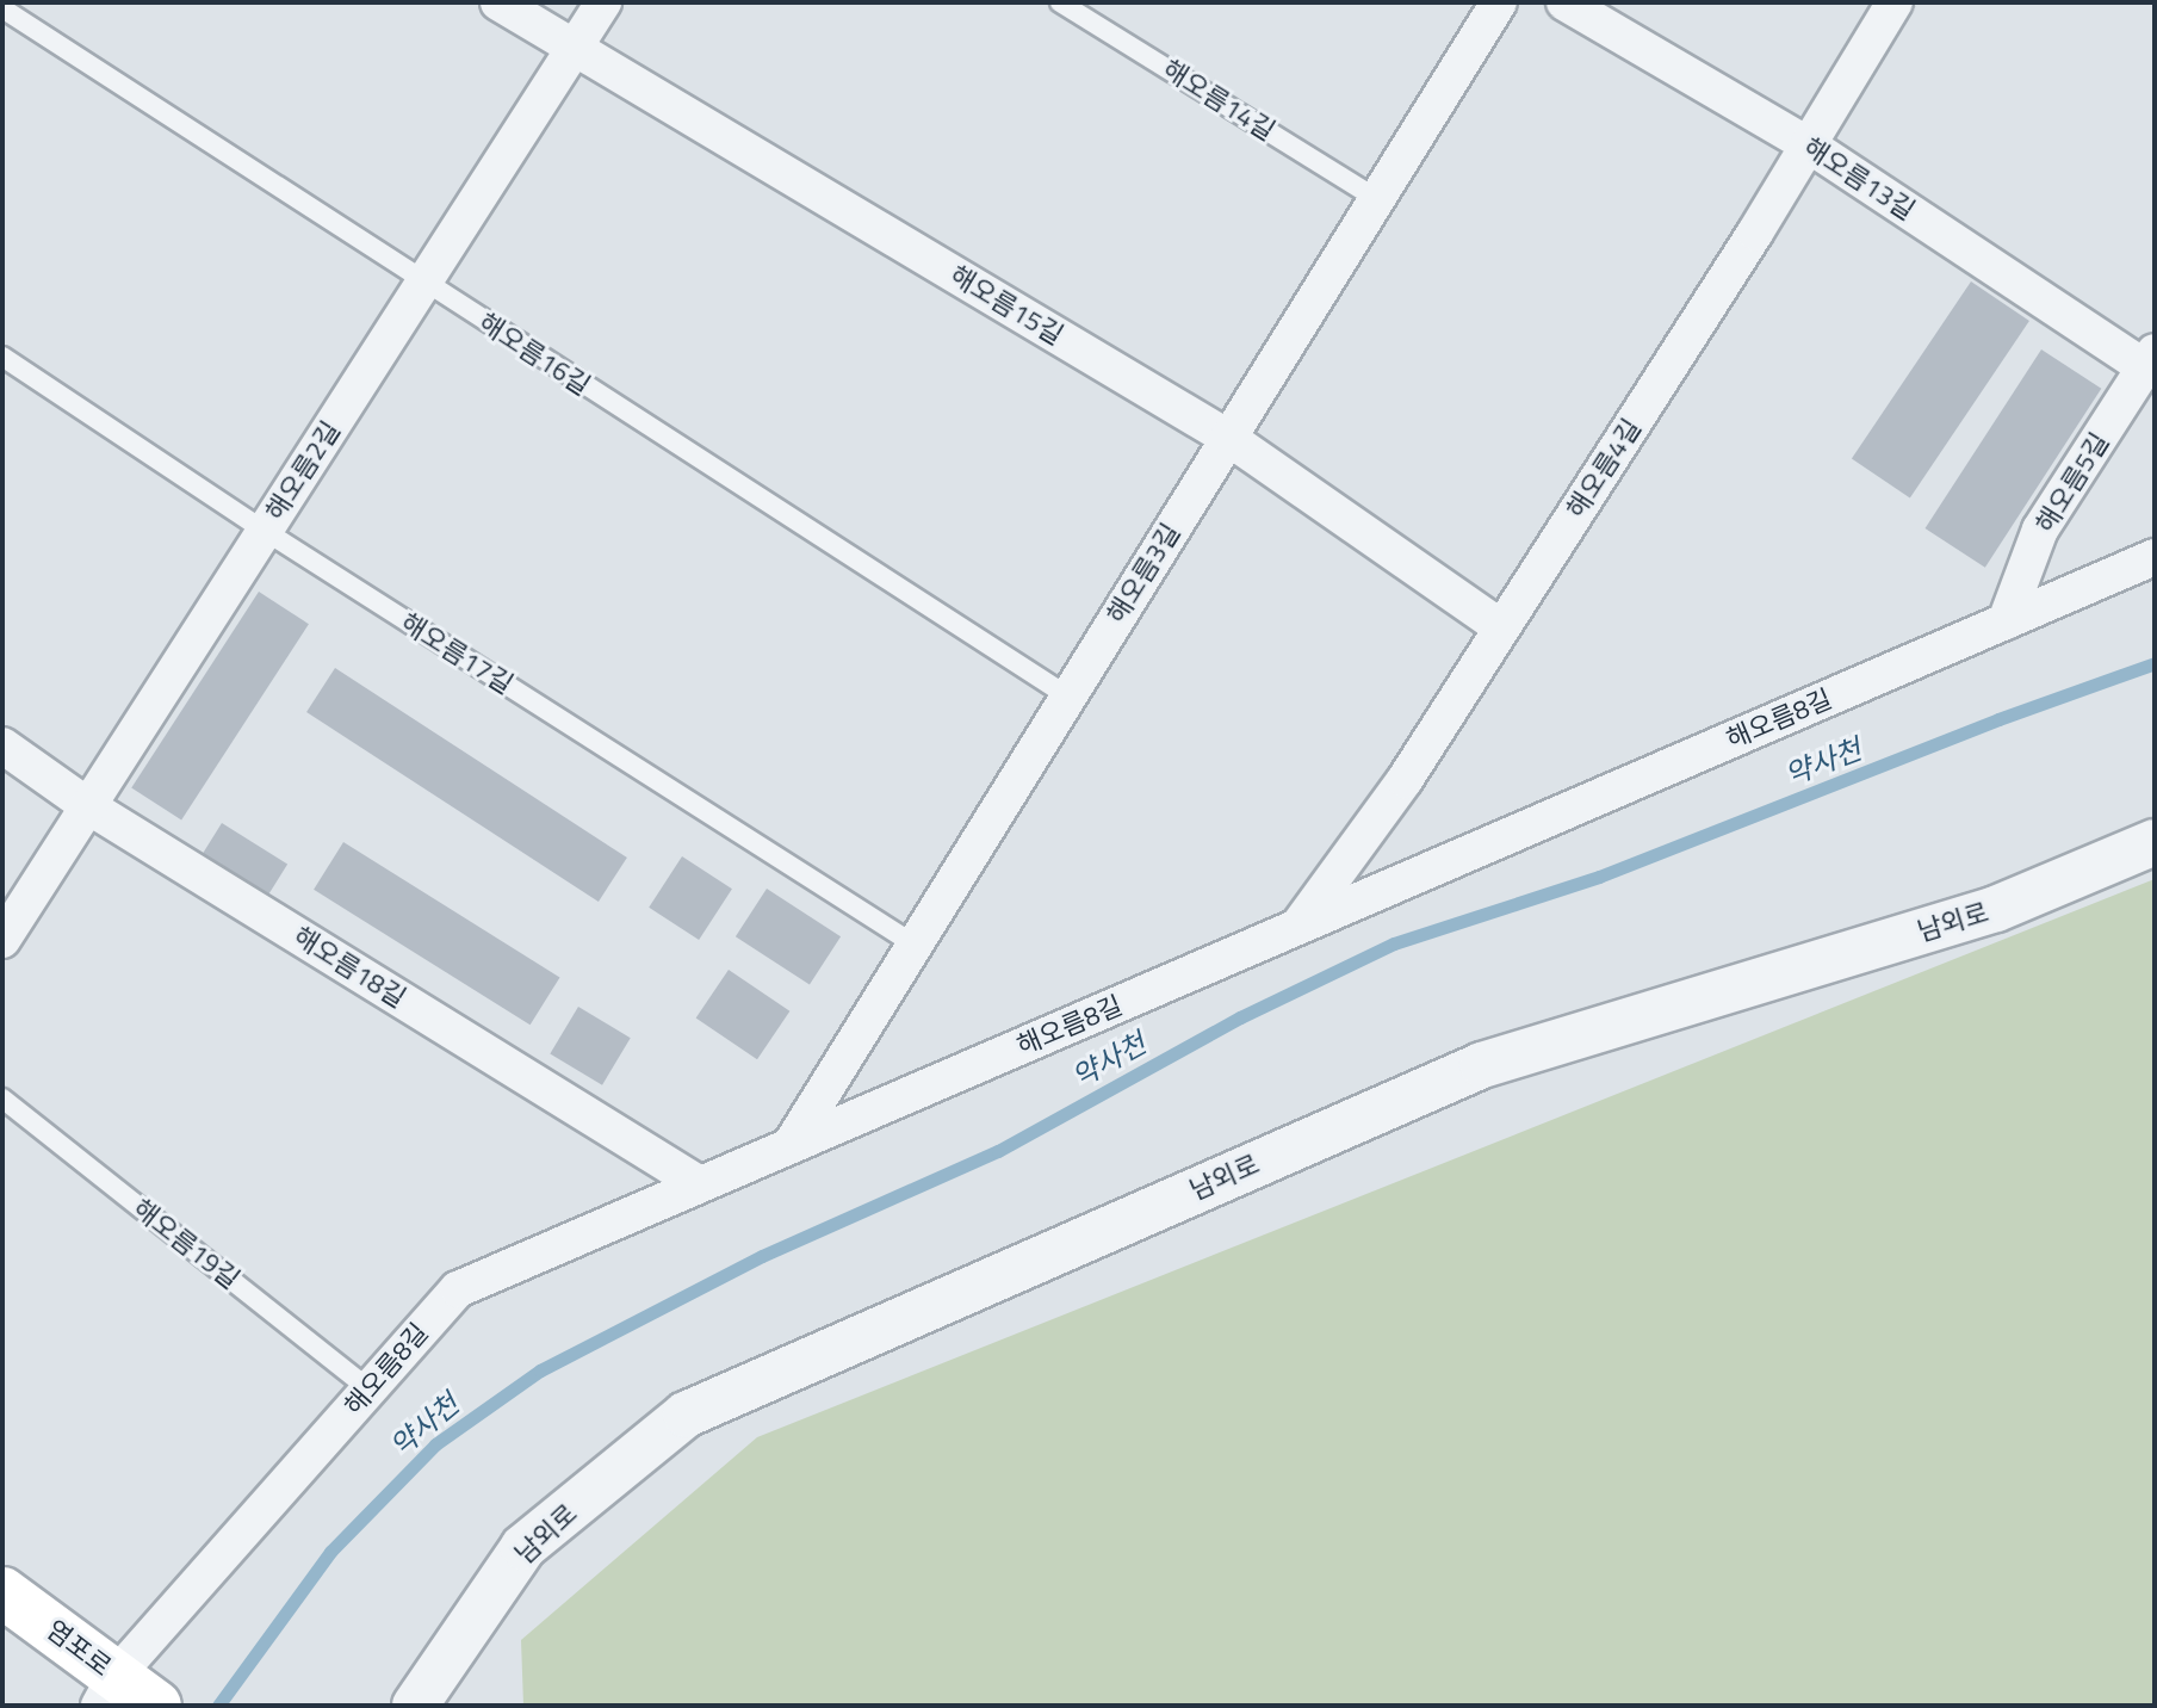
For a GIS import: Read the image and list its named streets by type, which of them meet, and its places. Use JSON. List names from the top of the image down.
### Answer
{
  "streets": {
    "main road": ["염포로"],
    "street": [
      "해오름13길",
      "해오름15길",
      "해오름4길",
      "해오름2길",
      "해오름5길",
      "해오름3길",
      "해오름8길",
      "남외로",
      "해오름18길"
    ],
    "lane": [
      "해오름14길",
      "해오름16길",
      "해오름17길",
      "해오름19길"
    ]
  },
  "crossings": [
    ["해오름14길", "해오름3길"],
    ["해오름13길", "해오름4길"],
    ["해오름13길", "해오름5길"],
    ["해오름15길", "해오름4길"],
    ["해오름15길", "해오름2길"],
    ["해오름15길", "해오름3길"],
    ["해오름16길", "해오름2길"],
    ["해오름16길", "해오름3길"],
    ["해오름4길", "해오름8길"],
    ["해오름2길", "해오름17길"],
    ["해오름2길", "해오름18길"],
    ["해오름5길", "해오름8길"],
    ["해오름3길", "해오름17길"],
    ["해오름3길", "해오름8길"],
    ["해오름8길", "해오름18길"],
    ["해오름8길", "해오름19길"],
    ["해오름8길", "염포로"]
  ],
  "water": ["약사천"]
}
